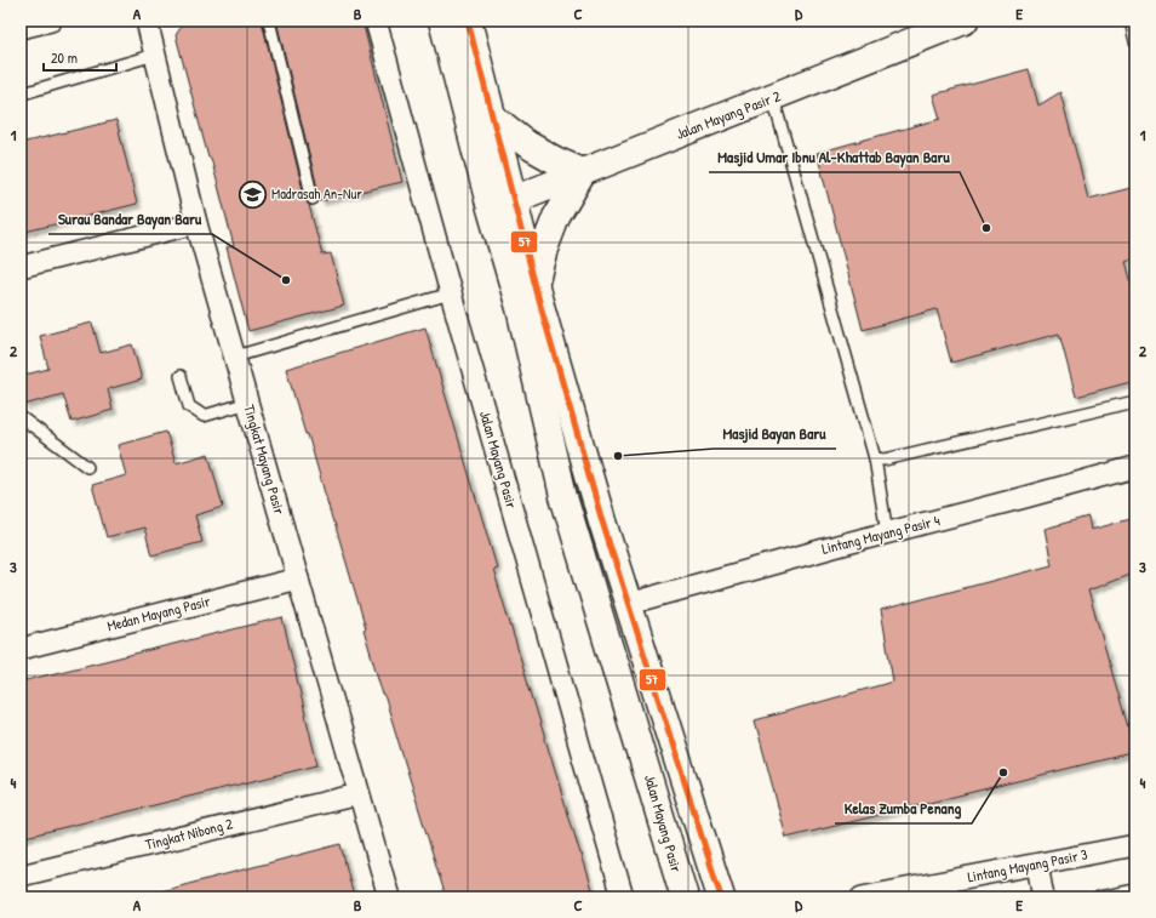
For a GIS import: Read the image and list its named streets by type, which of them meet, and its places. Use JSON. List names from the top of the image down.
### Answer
{
  "streets": {
    "street": [
      "Jalan Mayang Pasir 2",
      "Tingkat Mayang Pasir",
      "Jalan Mayang Pasir",
      "Lintang Mayang Pasir 4",
      "Medan Mayang Pasir",
      "Tingkat Nibong 2",
      "Lintang Mayang Pasir 3"
    ]
  },
  "crossings": [
    ["Jalan Mayang Pasir 2", "Jalan Mayang Pasir"],
    ["Tingkat Mayang Pasir", "Medan Mayang Pasir"],
    ["Tingkat Mayang Pasir", "Tingkat Nibong 2"],
    ["Jalan Mayang Pasir", "Lintang Mayang Pasir 4"]
  ],
  "places": {
    "school or university": ["Madrasah An-Nur"],
    "other": [
      "Masjid Umar Ibnu Al-Khattab Bayan Baru",
      "Surau Bandar Bayan Baru",
      "Masjid Bayan Baru",
      "Kelas Zumba Penang"
    ]
  },
  "lines": ["transit line 57"],
  "scale_bar": "20 m",
  "grid": {
    "columns": [
      "A",
      "B",
      "C",
      "D",
      "E"
    ],
    "rows": [
      "1",
      "2",
      "3",
      "4"
    ]
  }
}
